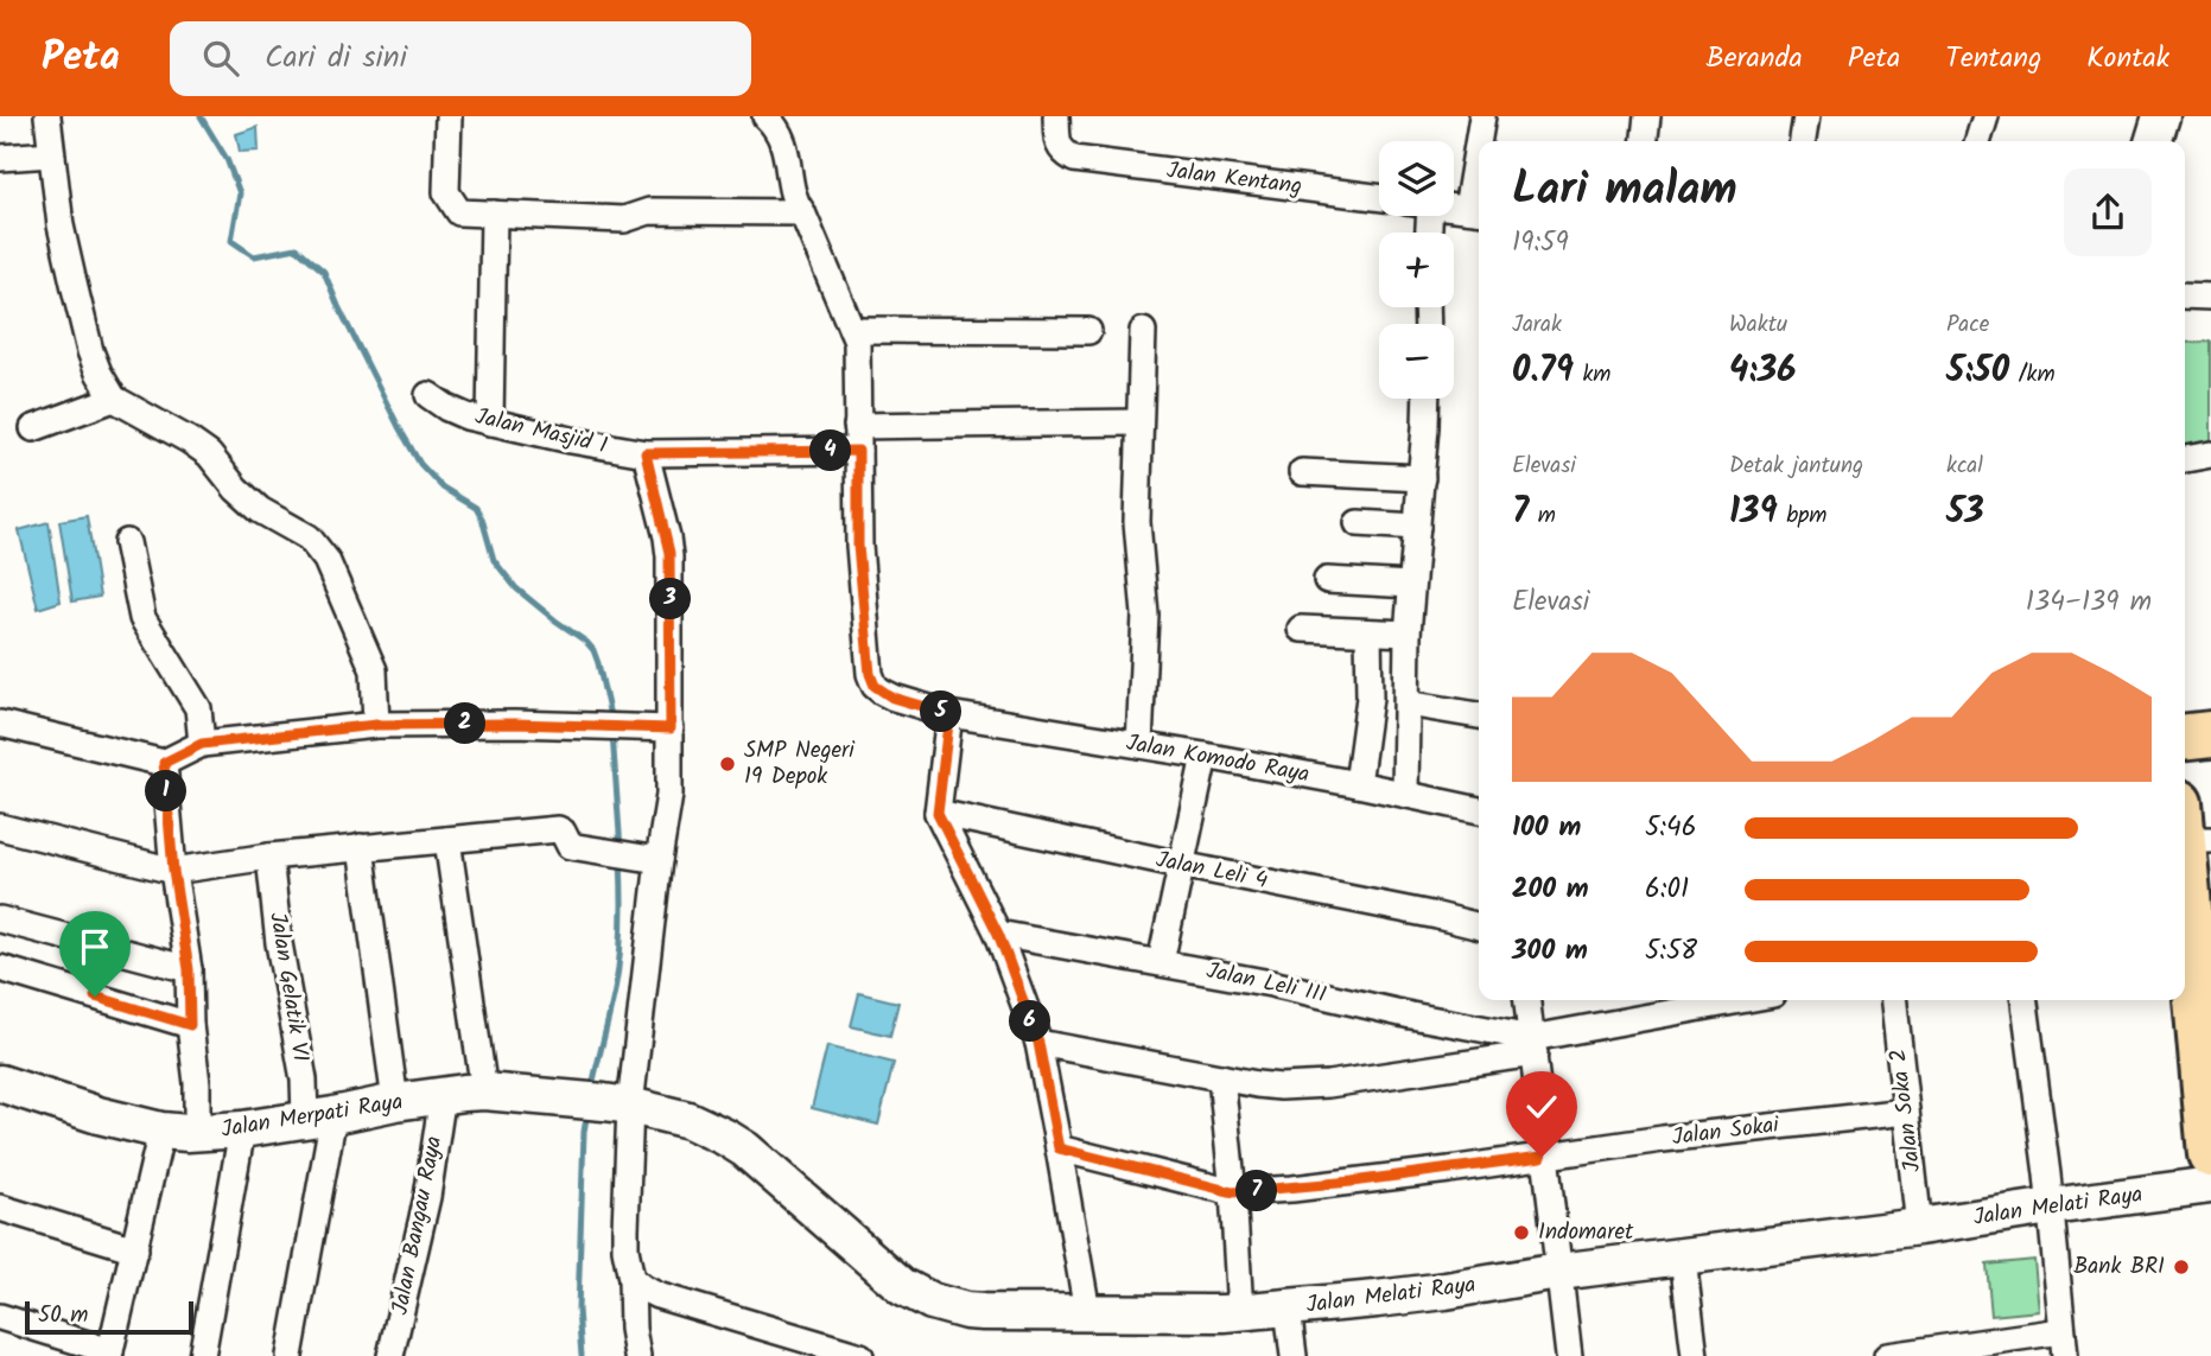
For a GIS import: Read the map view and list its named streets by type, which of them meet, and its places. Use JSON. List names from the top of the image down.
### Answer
{
  "streets": {
    "street": [
      "Jalan Kentang",
      "Jalan Masjid 1",
      "Jalan Komodo Raya",
      "Jalan Leli 4",
      "Jalan Leli III",
      "Jalan Gelatik VI",
      "Jalan Soka 2",
      "Jalan Merpati Raya",
      "Jalan Sokai",
      "Jalan Melati Raya",
      "Jalan Bangau Raya"
    ]
  },
  "crossings": [
    ["Jalan Masjid 1", "Jalan Komodo Raya"],
    ["Jalan Gelatik VI", "Jalan Merpati Raya"],
    ["Jalan Soka 2", "Jalan Sokai"],
    ["Jalan Soka 2", "Jalan Melati Raya"],
    ["Jalan Merpati Raya", "Jalan Melati Raya"],
    ["Jalan Merpati Raya", "Jalan Bangau Raya"]
  ],
  "places": ["SMP Negeri 19 Depok", "Indomaret", "Bank BRI"],
  "scale_bar": "50 m",
  "page": {
    "header": "Peta",
    "search": "Cari di sini",
    "nav": [
      "Beranda",
      "Peta",
      "Tentang",
      "Kontak"
    ],
    "map_buttons": ["+", "−"],
    "heading": ["Lari malam", "19:59"],
    "stats": [
      ["Jarak", "0.79 km"],
      ["Waktu", "4:36"],
      ["Pace", "5:50 /km"],
      ["Elevasi", "7 m"],
      ["Detak jantung", "139 bpm"],
      ["kcal", "53"]
    ],
    "pins": [
      "4",
      "3",
      "5",
      "2",
      "1",
      "6",
      "7"
    ],
    "chart": ["Elevasi", "134–139 m"],
    "list": [
      {
        "name": "100 m",
        "note": "5:46"
      },
      {
        "name": "200 m",
        "note": "6:01"
      },
      {
        "name": "300 m",
        "note": "5:58"
      }
    ],
    "scale": "50 m"
  }
}
